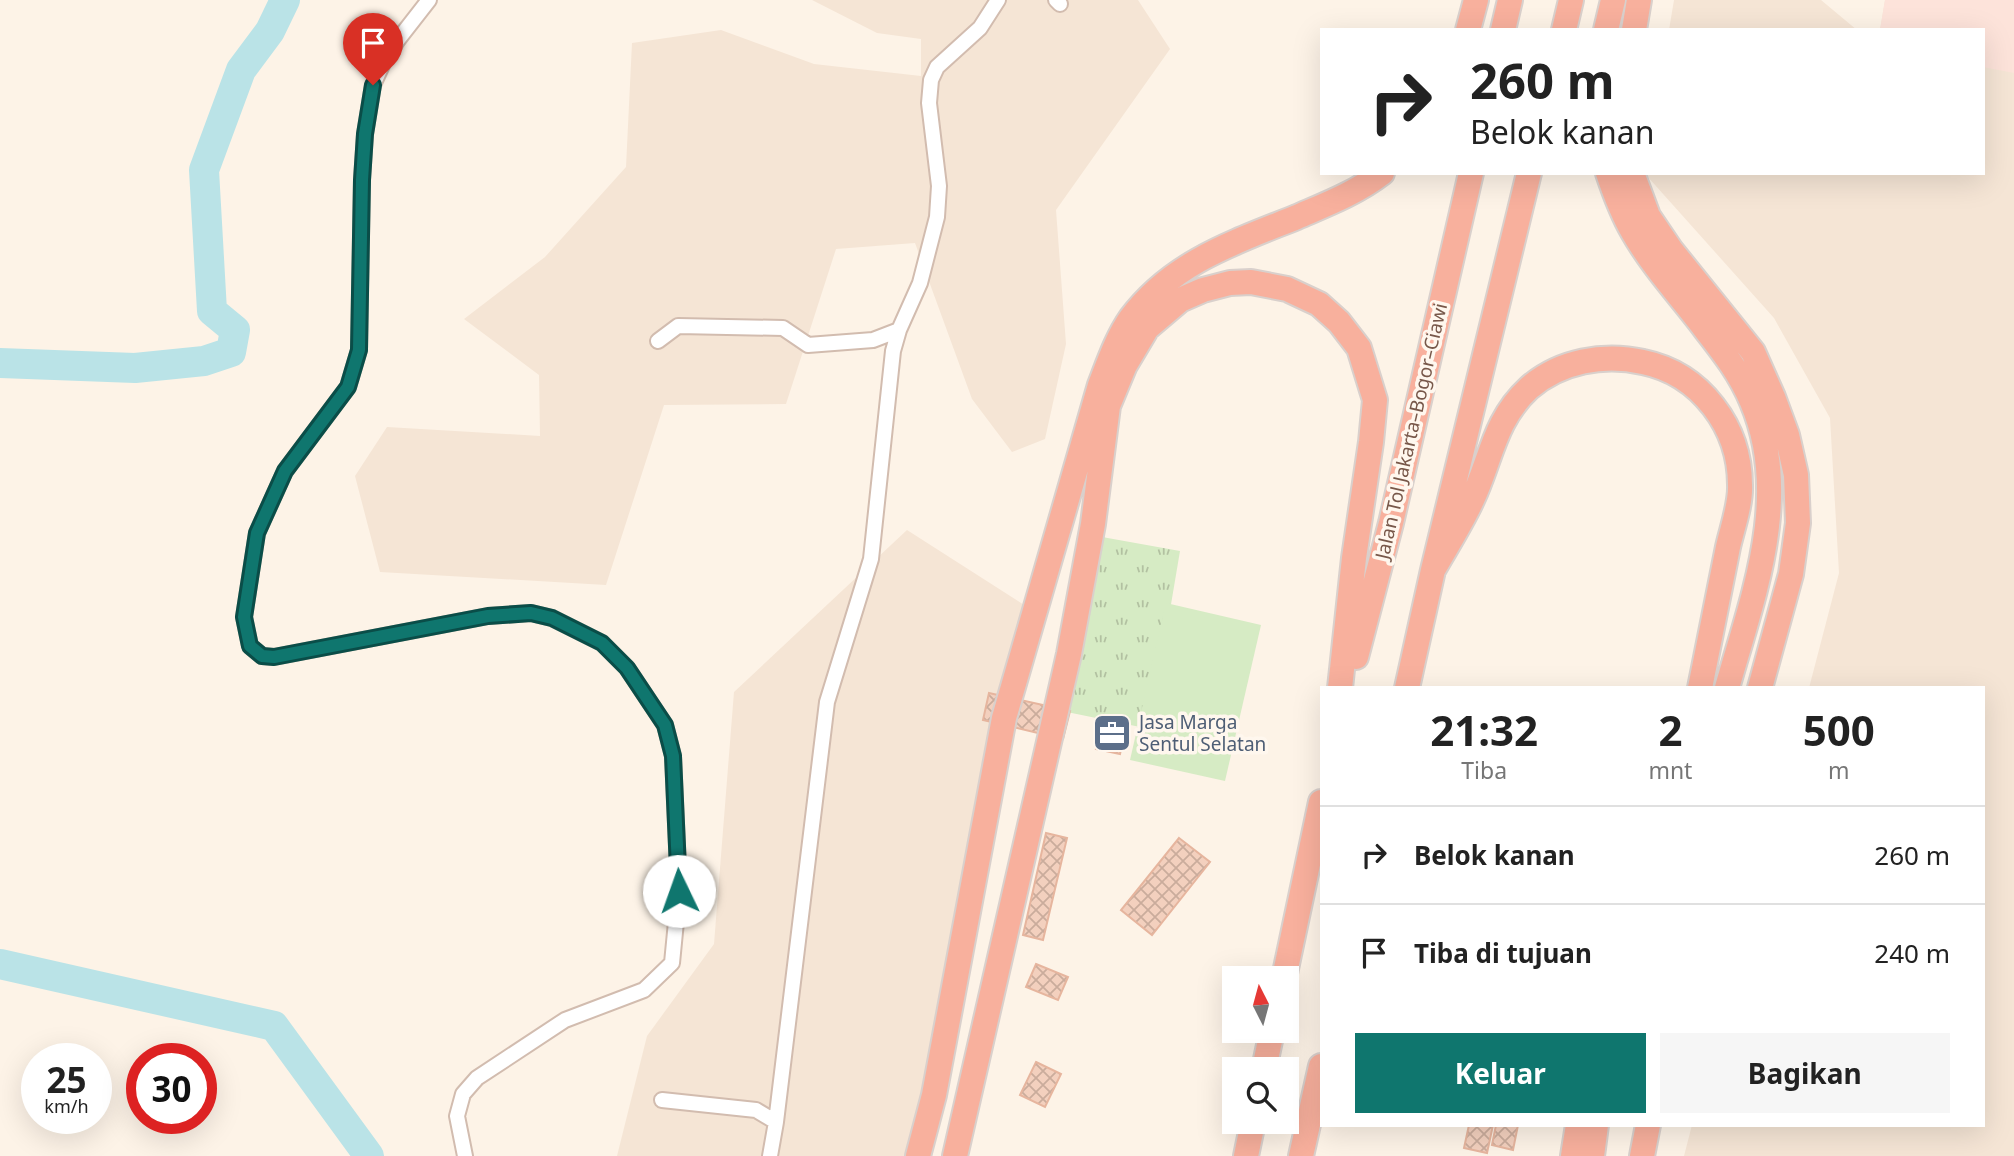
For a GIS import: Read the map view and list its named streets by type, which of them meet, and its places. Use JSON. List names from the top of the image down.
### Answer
{
  "streets": {
    "highway": ["Jalan Tol Jakarta–Bogor–Ciawi"]
  },
  "places": {
    "office": ["Jasa Marga Sentul Selatan"]
  },
  "north": "top",
  "page": {
    "turn": ["260 m", "Belok kanan"],
    "eta": [
      "21:32",
      "Tiba",
      "2",
      "mnt",
      "500",
      "m"
    ],
    "list": [
      {
        "name": "Belok kanan",
        "value": "260 m"
      },
      {
        "name": "Tiba di tujuan",
        "value": "240 m"
      }
    ],
    "buttons": ["Keluar", "Bagikan"],
    "speed": "25 km/h",
    "limit": "30"
  }
}
